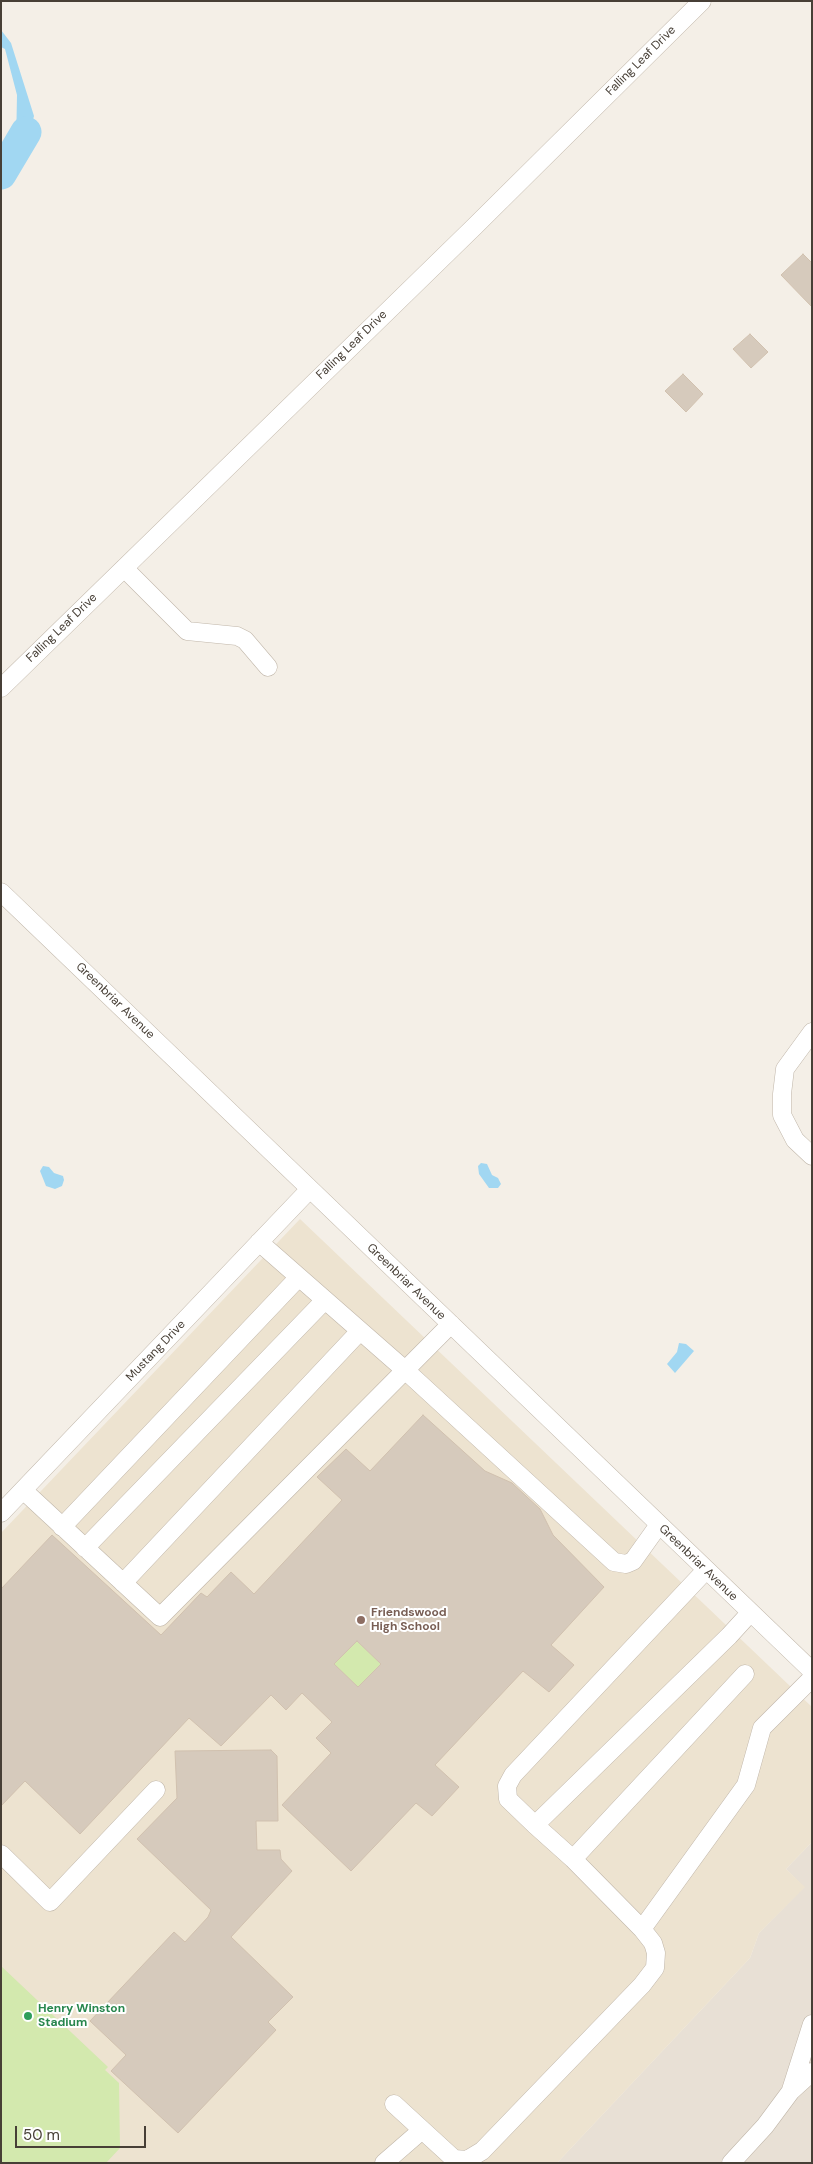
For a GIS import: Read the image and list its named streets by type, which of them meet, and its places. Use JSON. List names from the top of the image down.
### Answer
{
  "streets": {
    "street": ["Falling Leaf Drive", "Greenbriar Avenue", "Mustang Drive"]
  },
  "crossings": [
    ["Greenbriar Avenue", "Mustang Drive"]
  ],
  "places": ["Friendswood High School", "Henry Winston Stadium"],
  "scale_bar": "50 m"
}
